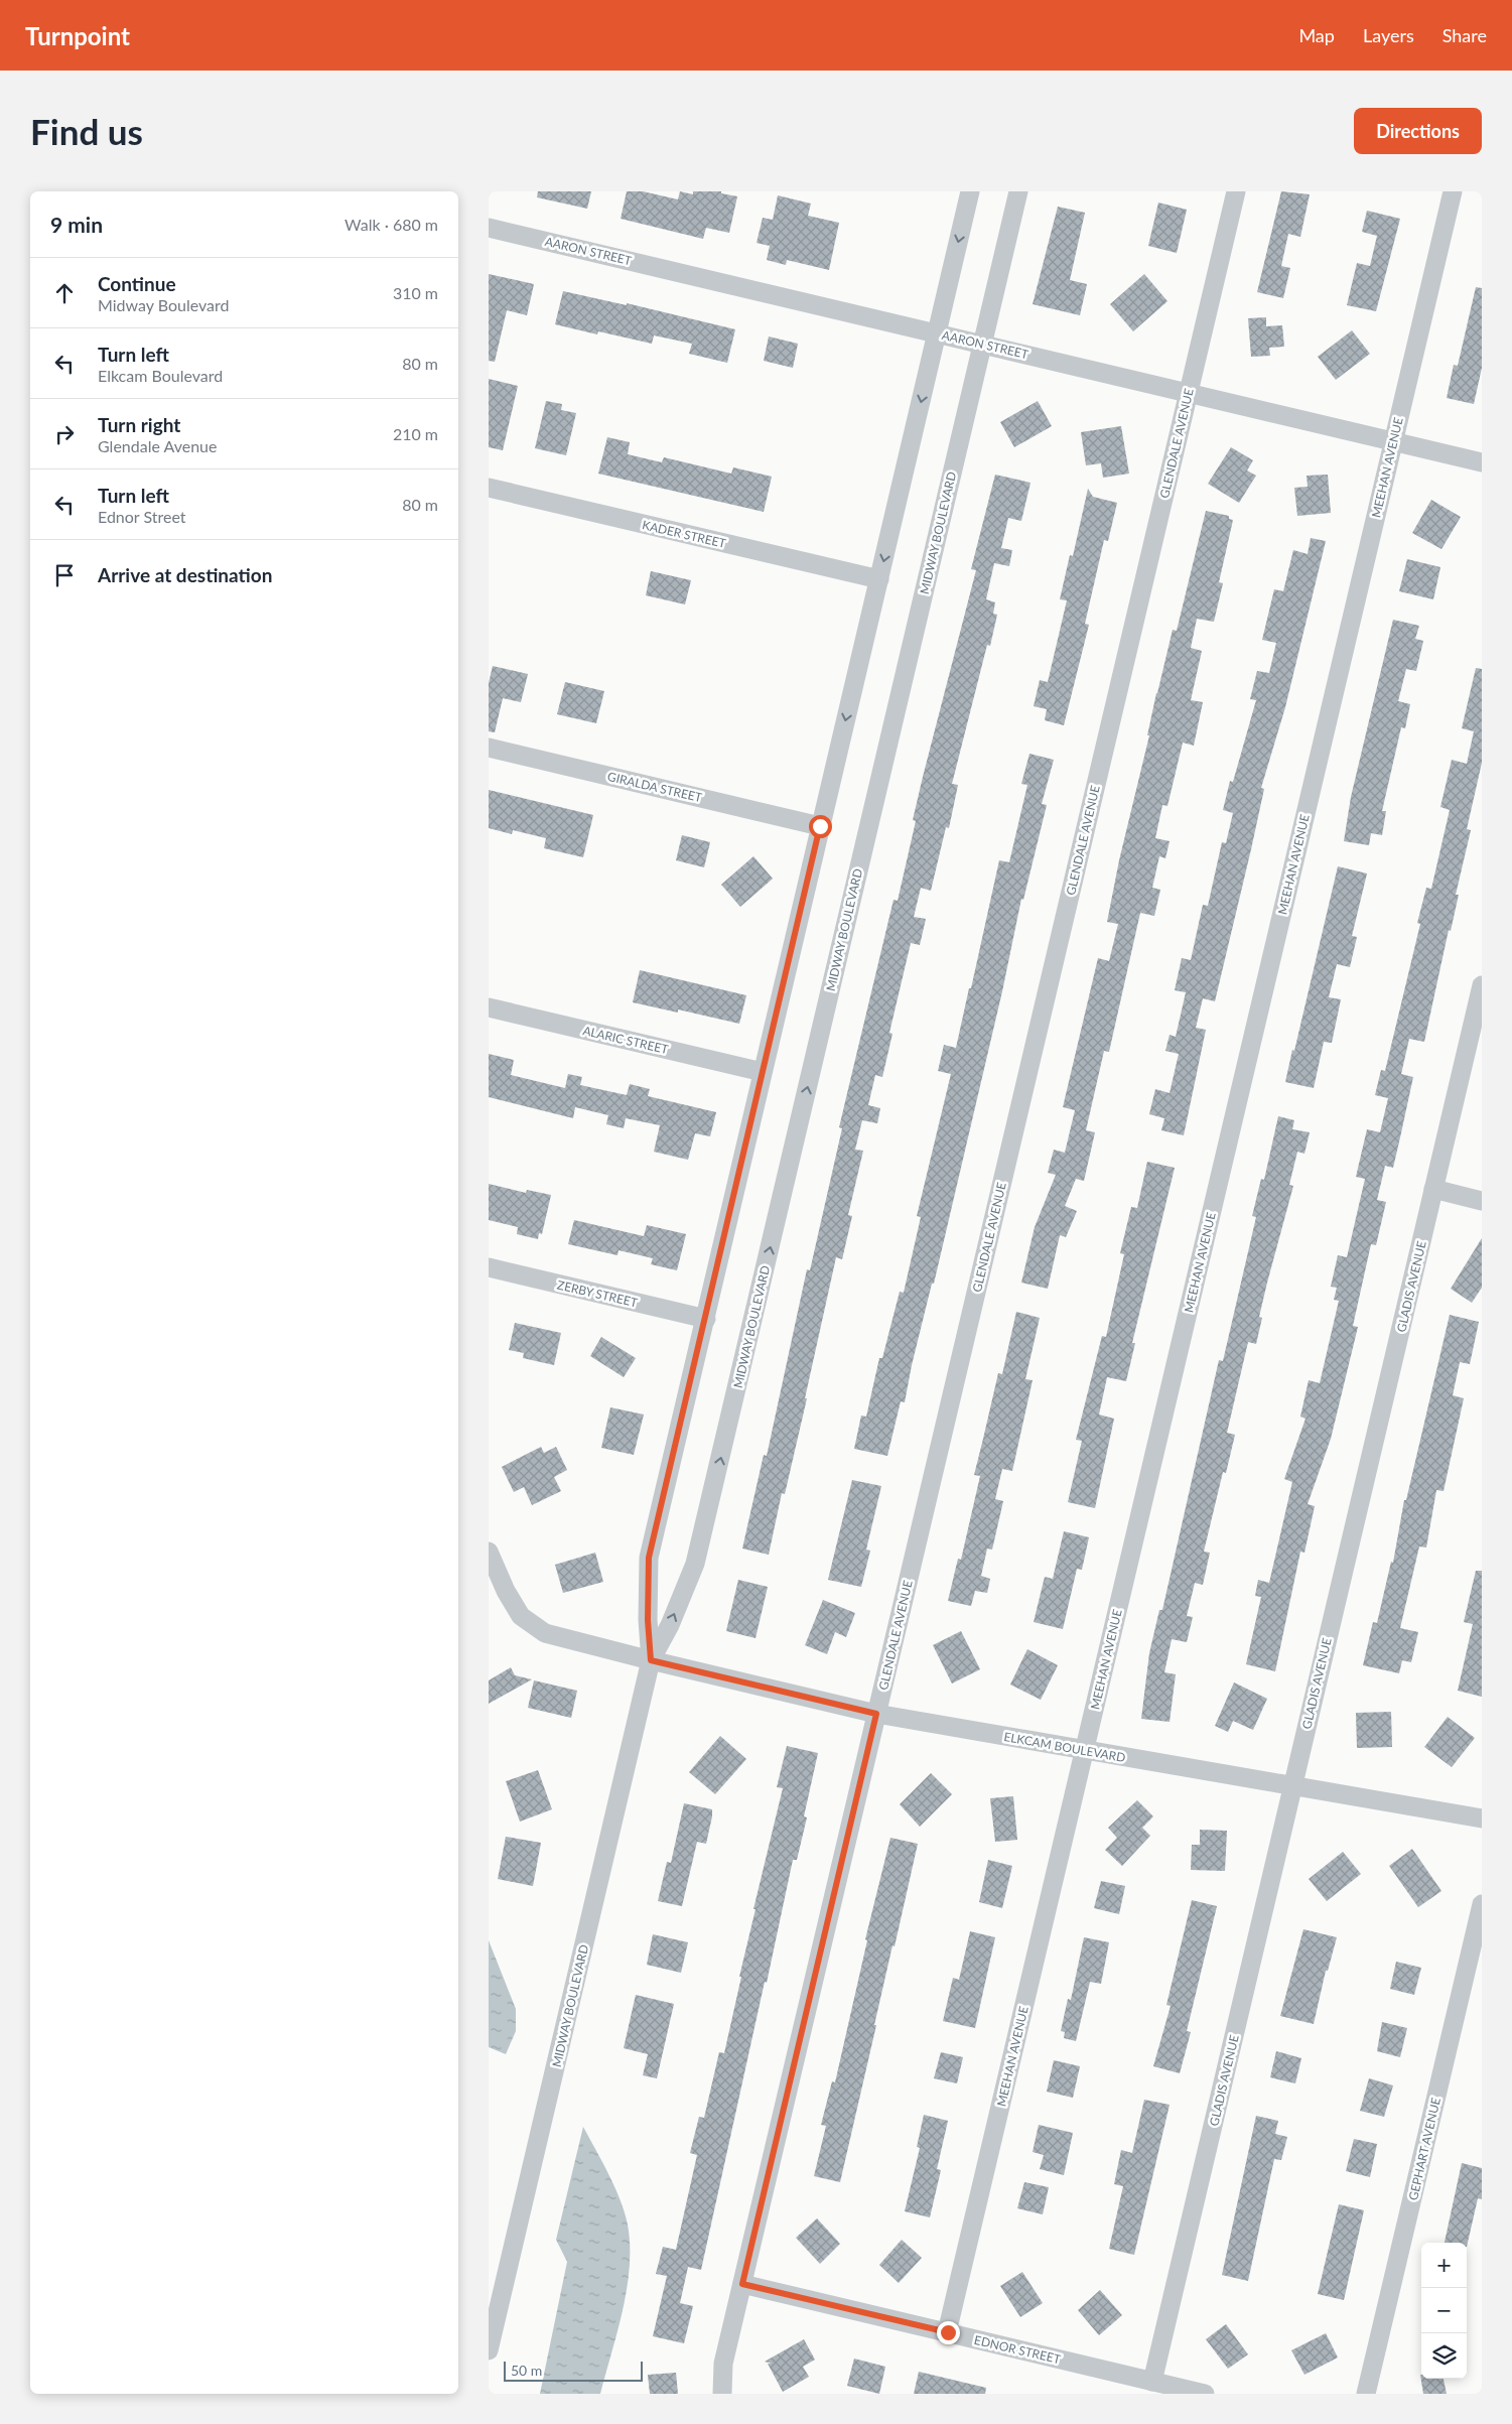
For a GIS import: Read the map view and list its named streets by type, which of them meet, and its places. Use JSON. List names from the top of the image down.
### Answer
{
  "streets": {
    "street": [
      "AARON STREET",
      "GLENDALE AVENUE",
      "MEEHAN AVENUE",
      "MIDWAY BOULEVARD",
      "KADER STREET",
      "GIRALDA STREET",
      "ALARIC STREET",
      "GLADIS AVENUE",
      "ZERBY STREET",
      "ELKCAM BOULEVARD",
      "GEPHART AVENUE",
      "EDNOR STREET"
    ]
  },
  "crossings": [
    ["AARON STREET", "GLENDALE AVENUE"],
    ["AARON STREET", "MEEHAN AVENUE"],
    ["AARON STREET", "MIDWAY BOULEVARD"],
    ["GLENDALE AVENUE", "ELKCAM BOULEVARD"],
    ["GLENDALE AVENUE", "EDNOR STREET"],
    ["MEEHAN AVENUE", "ELKCAM BOULEVARD"],
    ["MEEHAN AVENUE", "EDNOR STREET"],
    ["MIDWAY BOULEVARD", "KADER STREET"],
    ["MIDWAY BOULEVARD", "GIRALDA STREET"],
    ["MIDWAY BOULEVARD", "ALARIC STREET"],
    ["MIDWAY BOULEVARD", "ZERBY STREET"],
    ["MIDWAY BOULEVARD", "ELKCAM BOULEVARD"],
    ["GLADIS AVENUE", "ELKCAM BOULEVARD"],
    ["GLADIS AVENUE", "EDNOR STREET"]
  ],
  "scale_bar": "50 m",
  "page": {
    "header": "Turnpoint",
    "nav": ["Map", "Layers", "Share"],
    "buttons": "Directions",
    "title": "Find us",
    "heading": ["9 min", "Walk · 680 m"],
    "list": [
      ["Continue", "Midway Boulevard", "310 m"],
      ["Turn left", "Elkcam Boulevard", "80 m"],
      ["Turn right", "Glendale Avenue", "210 m"],
      ["Turn left", "Ednor Street", "80 m"],
      "Arrive at destination"
    ],
    "map_buttons": ["+", "−"],
    "scale": "50 m"
  }
}
